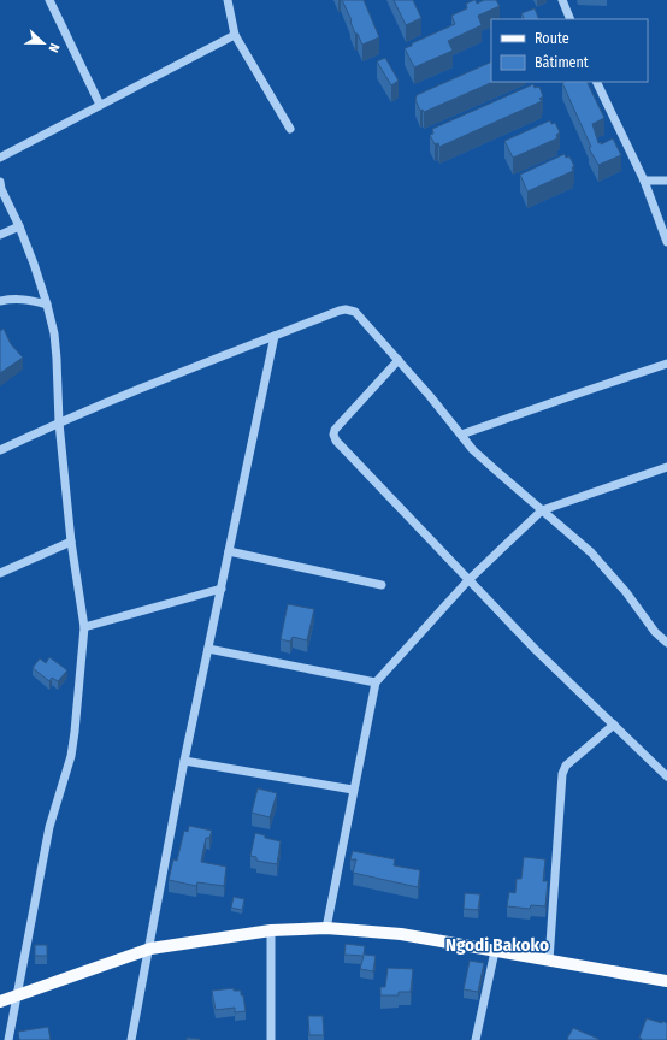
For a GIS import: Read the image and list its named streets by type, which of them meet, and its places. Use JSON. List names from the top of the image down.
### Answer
{
  "districts": ["Ngodi Bakoko"],
  "legend": ["Route", "Bâtiment"],
  "north": "right"
}
